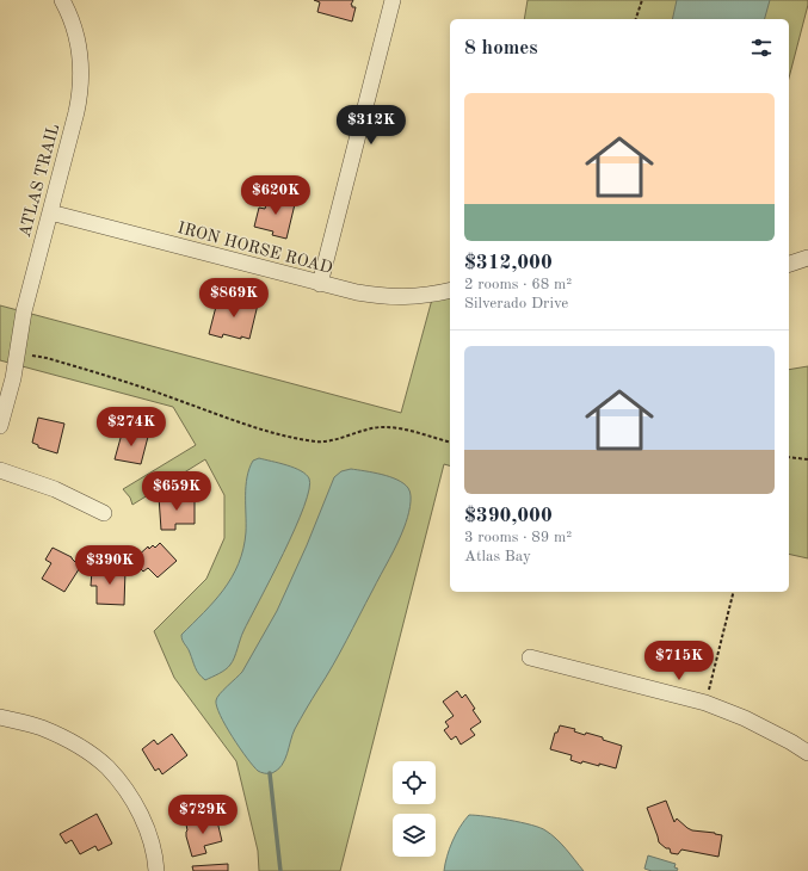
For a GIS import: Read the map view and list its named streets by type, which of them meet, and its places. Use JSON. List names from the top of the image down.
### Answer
{
  "streets": {
    "street": ["ATLAS TRAIL", "IRON HORSE ROAD"]
  },
  "crossings": [
    ["ATLAS TRAIL", "IRON HORSE ROAD"]
  ],
  "page": {
    "heading": "8 homes",
    "list": [
      {
        "name": "$312,000",
        "note": "2 rooms · 68 m² · Silverado Drive"
      },
      {
        "name": "$390,000",
        "note": "3 rooms · 89 m² · Atlas Bay"
      }
    ],
    "price": [
      "$312K",
      "$620K",
      "$869K",
      "$274K",
      "$659K",
      "$390K",
      "$715K",
      "$729K"
    ]
  }
}
